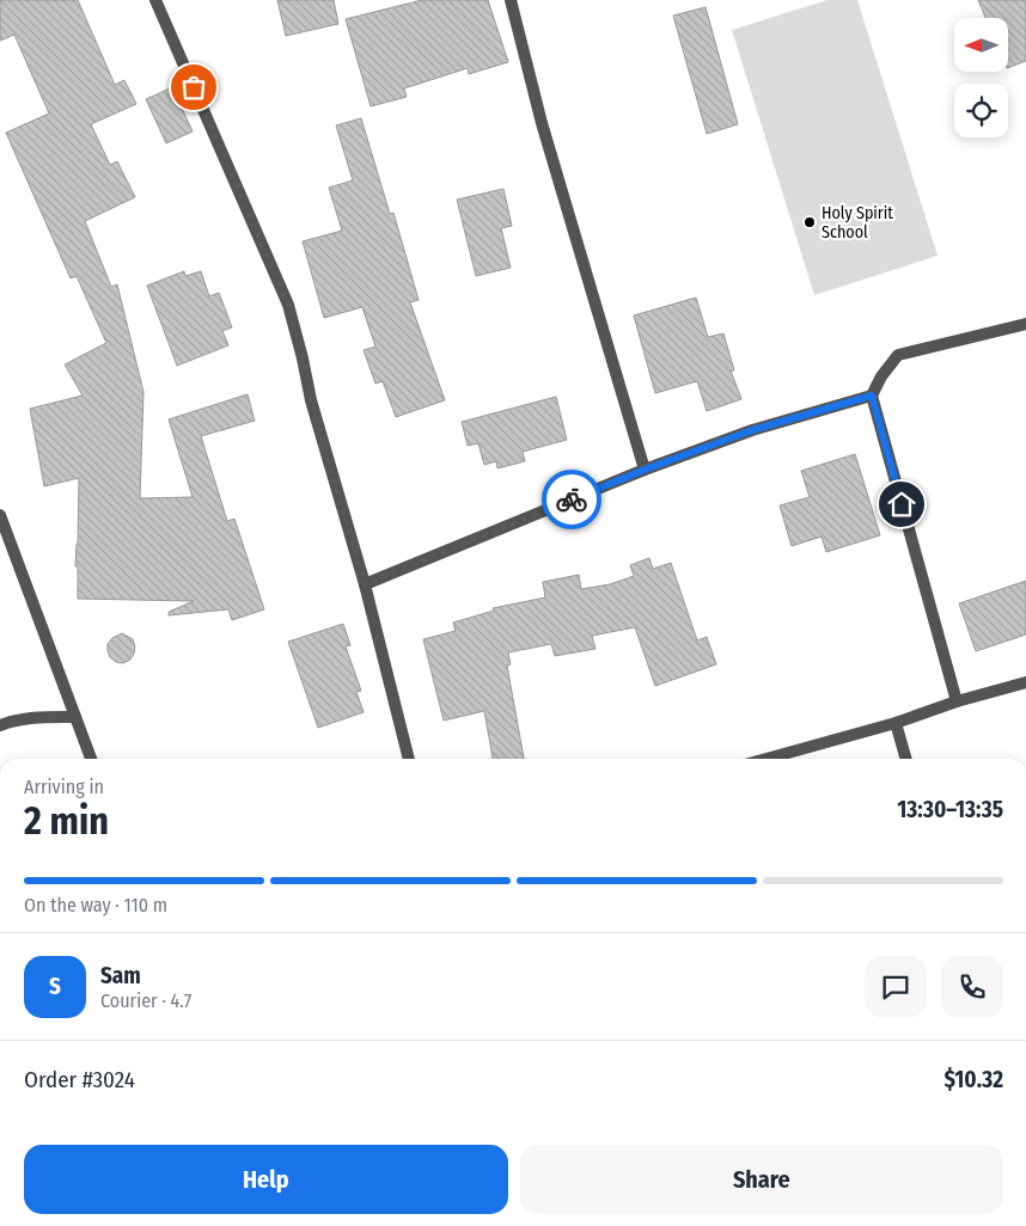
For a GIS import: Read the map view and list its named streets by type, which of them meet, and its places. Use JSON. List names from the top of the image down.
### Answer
{
  "places": ["Holy Spirit School"],
  "north": "left",
  "page": {
    "heading": ["2 min", "Arriving in", "13:30–13:35"],
    "panel": [
      "Sam",
      "Courier · 4.7",
      "Order #3024",
      "$10.32"
    ],
    "bar": "On the way · 110 m",
    "round": "S",
    "buttons": ["Help", "Share"]
  }
}
